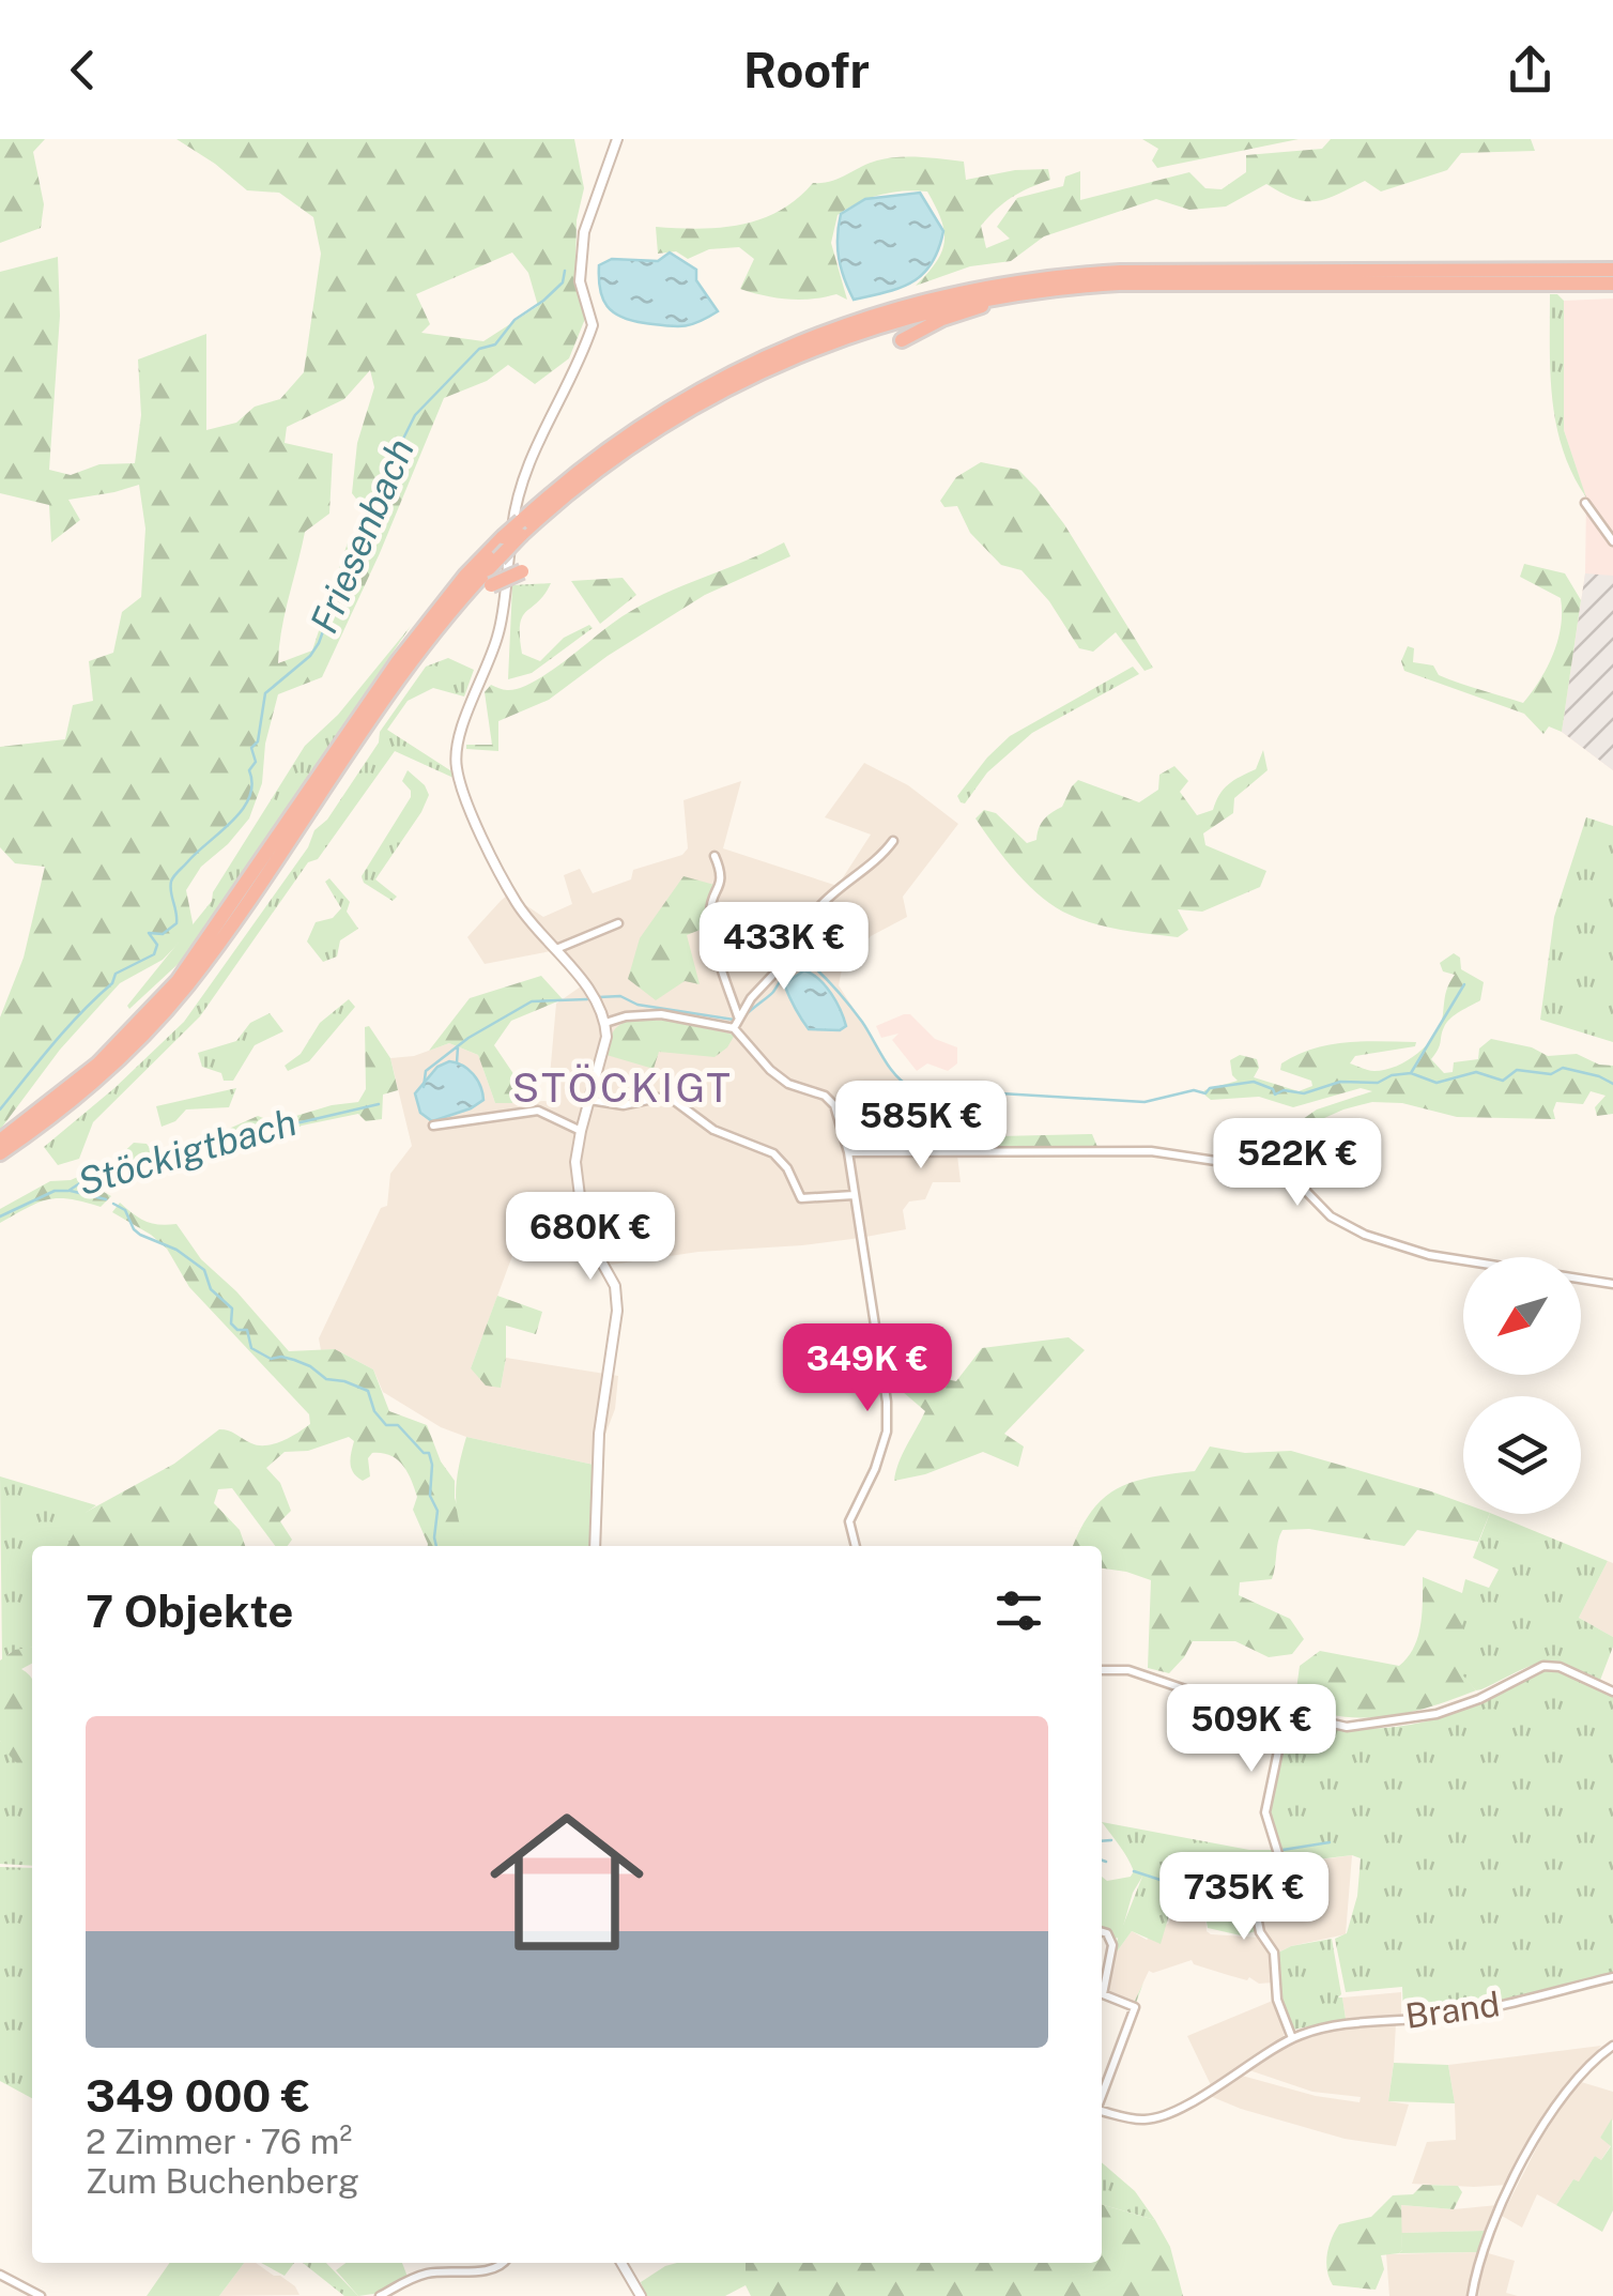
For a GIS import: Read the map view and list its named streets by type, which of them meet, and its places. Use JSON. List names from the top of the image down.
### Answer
{
  "streets": {
    "street": ["Brand"]
  },
  "districts": ["STÖCKIGT"],
  "water": ["Friesenbach", "Stöckigtbach"],
  "north": "bottom left",
  "page": {
    "header": "Roofr",
    "price": [
      "433K €",
      "585K €",
      "522K €",
      "680K €",
      "349K €",
      "509K €",
      "735K €"
    ],
    "heading": "7 Objekte",
    "list": [
      {
        "name": "349 000 €",
        "note": "2 Zimmer · 76 m² · Zum Buchenberg"
      }
    ]
  }
}
